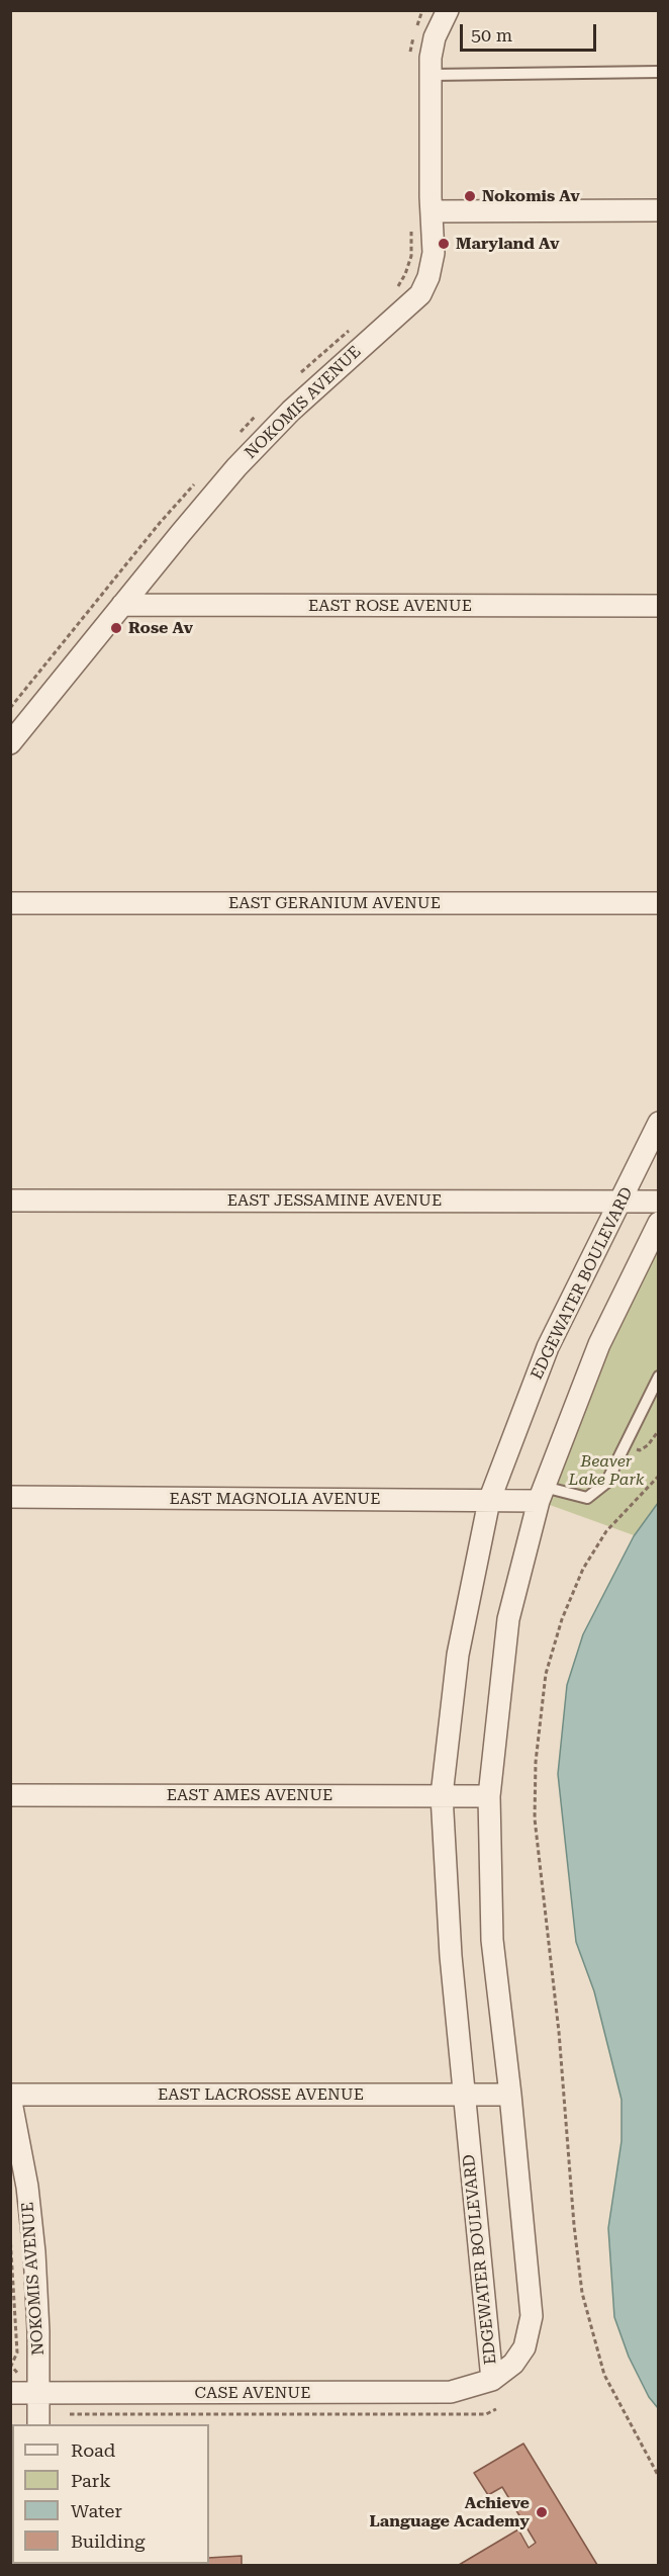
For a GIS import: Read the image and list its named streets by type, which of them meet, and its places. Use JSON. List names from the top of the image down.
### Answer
{
  "streets": {
    "street": [
      "NOKOMIS AVENUE",
      "EAST ROSE AVENUE",
      "EAST GERANIUM AVENUE",
      "EAST JESSAMINE AVENUE",
      "EDGEWATER BOULEVARD",
      "EAST MAGNOLIA AVENUE",
      "EAST AMES AVENUE",
      "EAST LACROSSE AVENUE",
      "CASE AVENUE"
    ]
  },
  "crossings": [
    ["NOKOMIS AVENUE", "EAST ROSE AVENUE"],
    ["NOKOMIS AVENUE", "EAST LACROSSE AVENUE"],
    ["NOKOMIS AVENUE", "CASE AVENUE"],
    ["EAST JESSAMINE AVENUE", "EDGEWATER BOULEVARD"],
    ["EDGEWATER BOULEVARD", "EAST MAGNOLIA AVENUE"],
    ["EDGEWATER BOULEVARD", "EAST AMES AVENUE"],
    ["EDGEWATER BOULEVARD", "EAST LACROSSE AVENUE"],
    ["EDGEWATER BOULEVARD", "CASE AVENUE"]
  ],
  "parks": ["Beaver Lake Park"],
  "places": [
    "Nokomis Av",
    "Maryland Av",
    "Rose Av",
    "Achieve Language Academy"
  ],
  "legend": [
    "Road",
    "Park",
    "Water",
    "Building"
  ],
  "scale_bar": "50 m"
}
